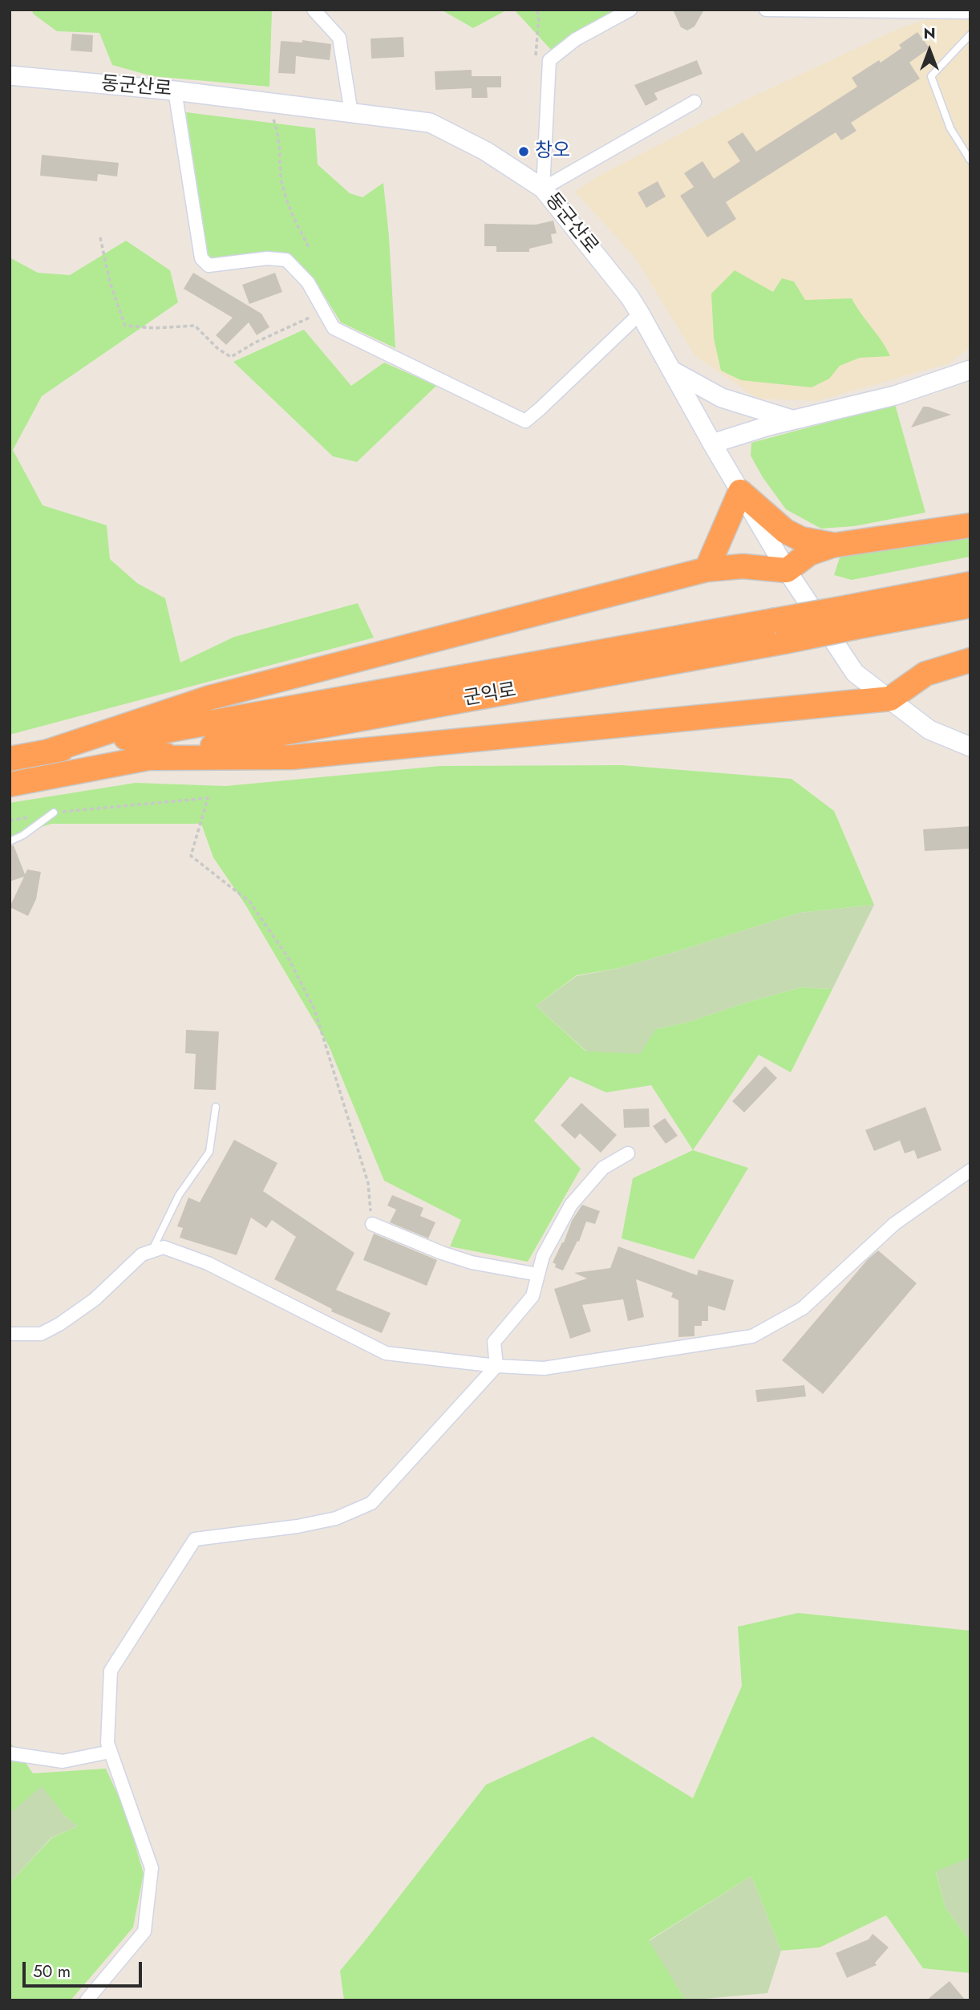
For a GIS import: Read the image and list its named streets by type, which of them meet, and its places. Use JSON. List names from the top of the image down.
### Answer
{
  "streets": {
    "highway": ["군익로"],
    "street": ["동군산로"]
  },
  "places": ["창오"],
  "scale_bar": "50 m",
  "north": "top"
}
